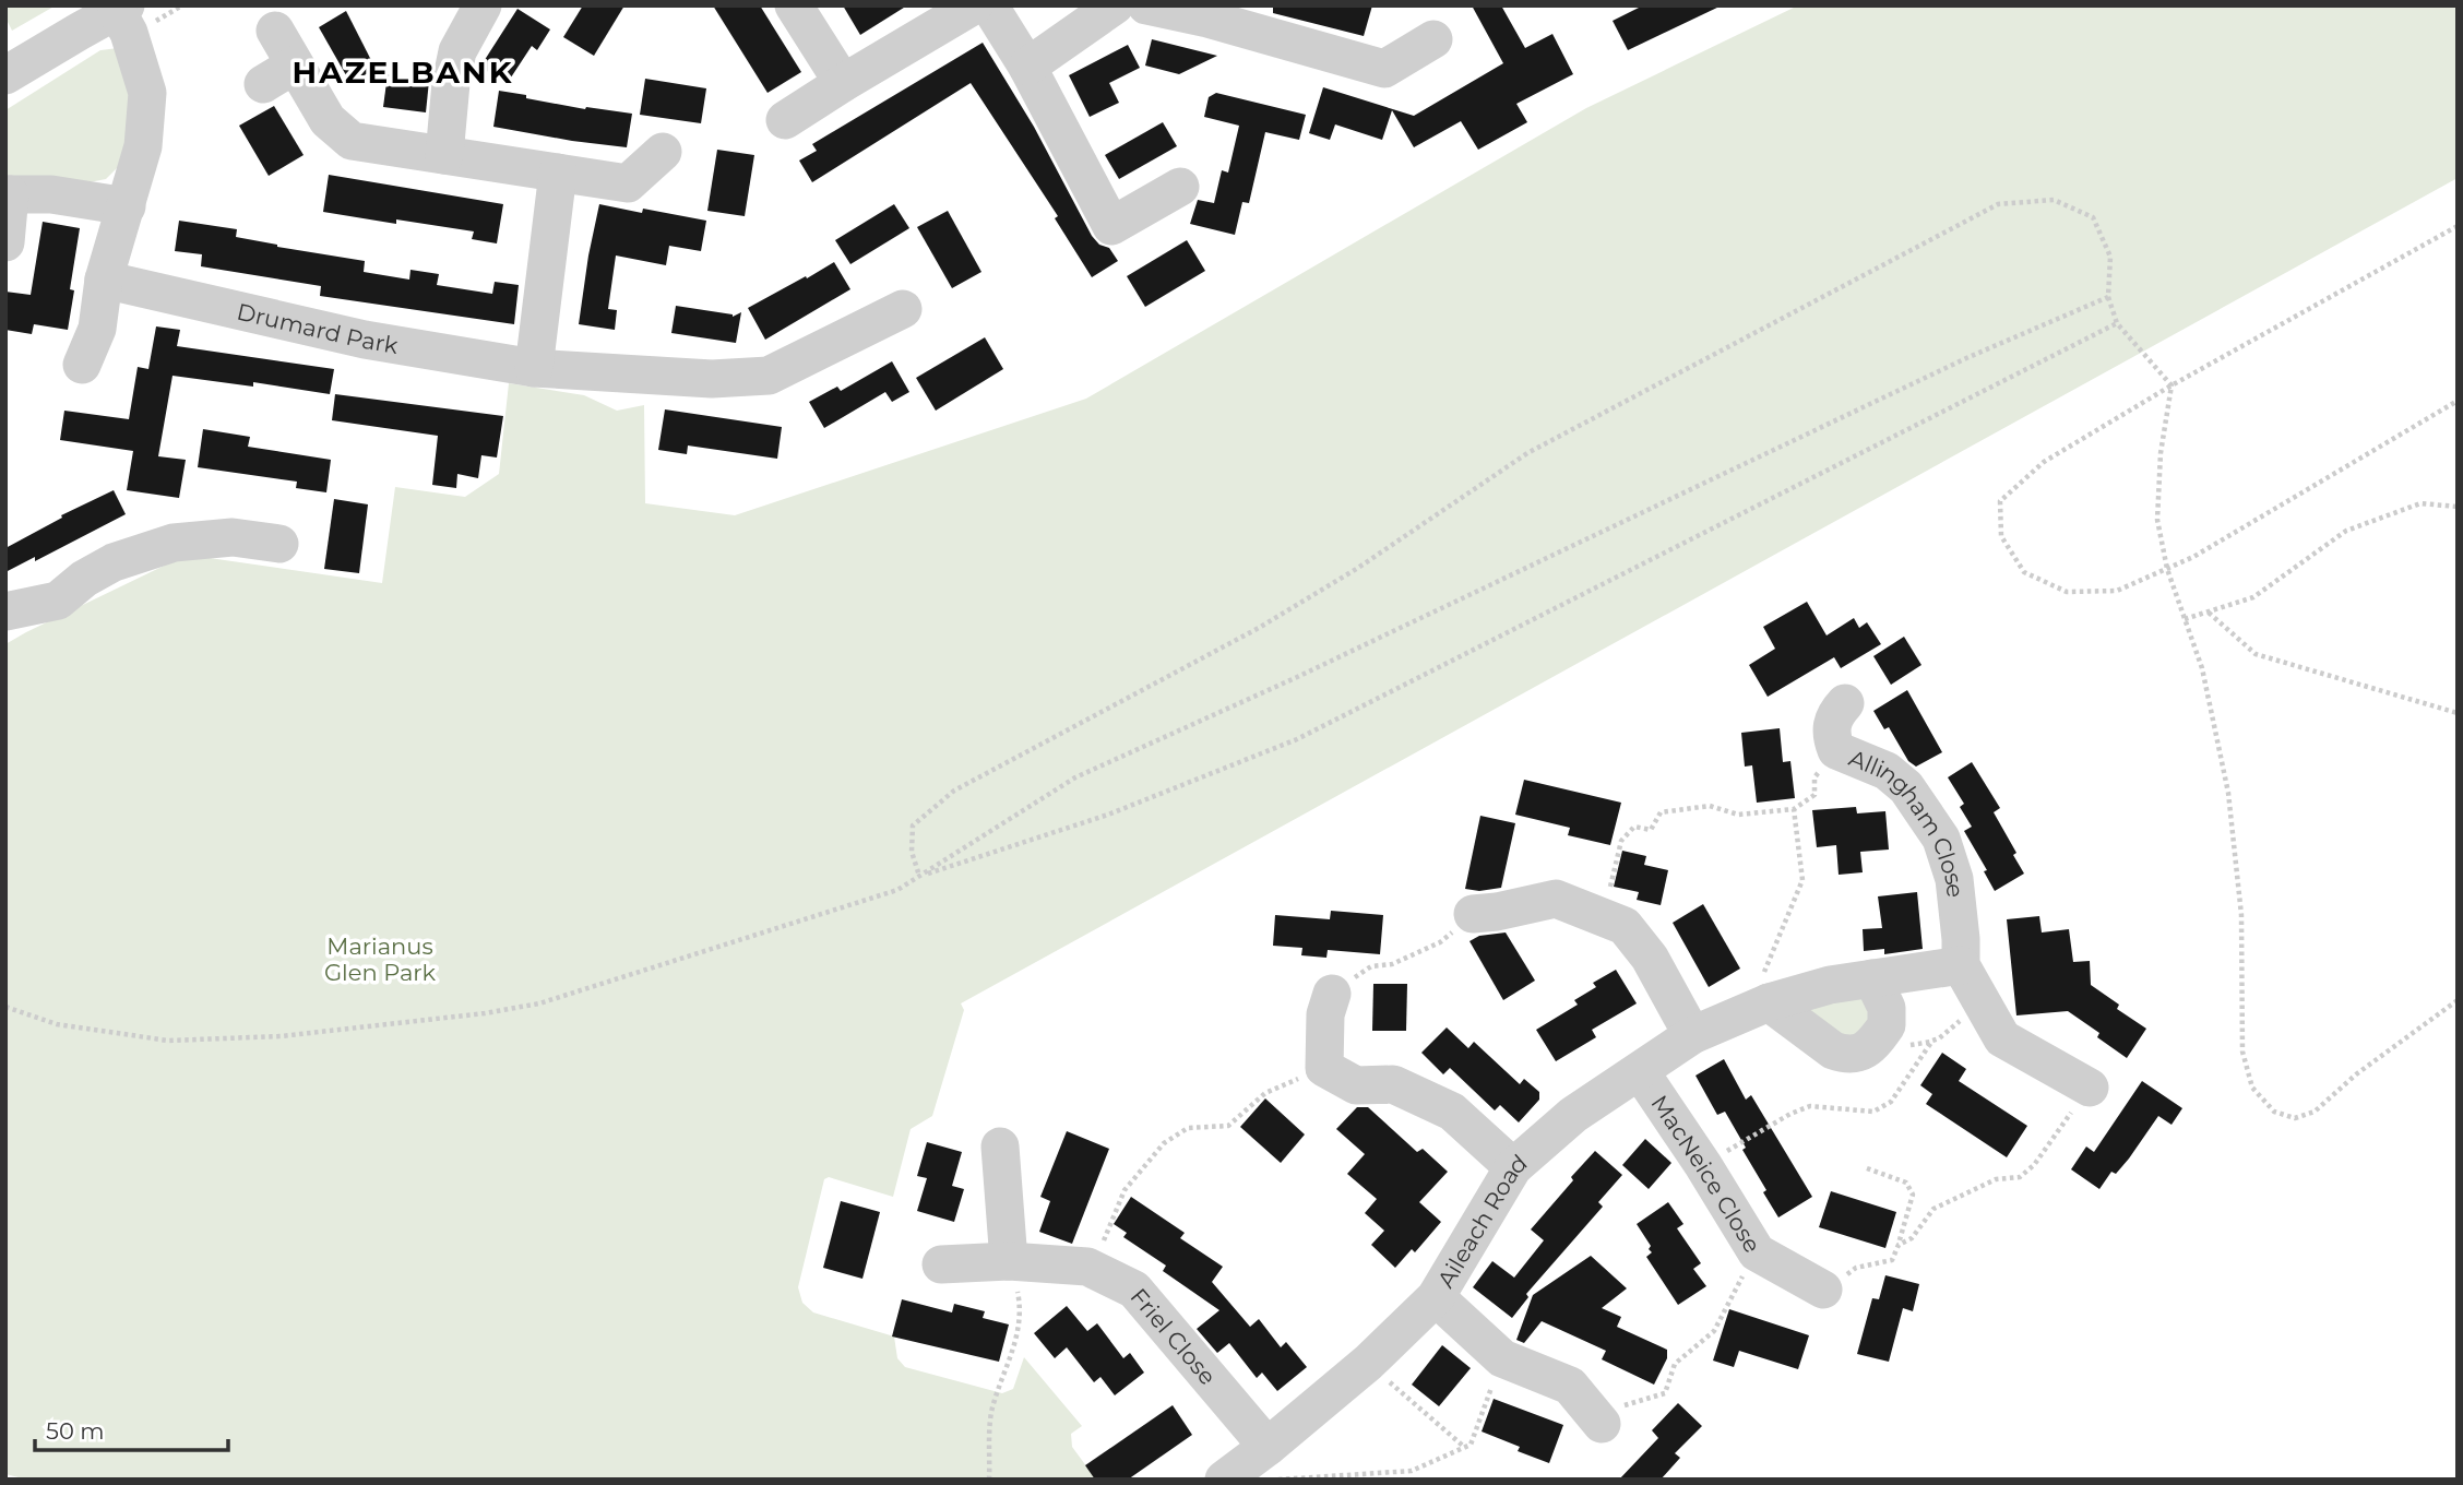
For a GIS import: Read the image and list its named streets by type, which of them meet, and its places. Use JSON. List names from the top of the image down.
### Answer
{
  "streets": {
    "street": [
      "Drumard Park",
      "Allingham Close",
      "MacNeice Close",
      "Aileach Road",
      "Friel Close"
    ]
  },
  "crossings": [
    ["Allingham Close", "Aileach Road"],
    ["MacNeice Close", "Aileach Road"],
    ["Aileach Road", "Friel Close"]
  ],
  "districts": ["HAZELBANK"],
  "parks": ["Marianus Glen Park"],
  "scale_bar": "50 m"
}
